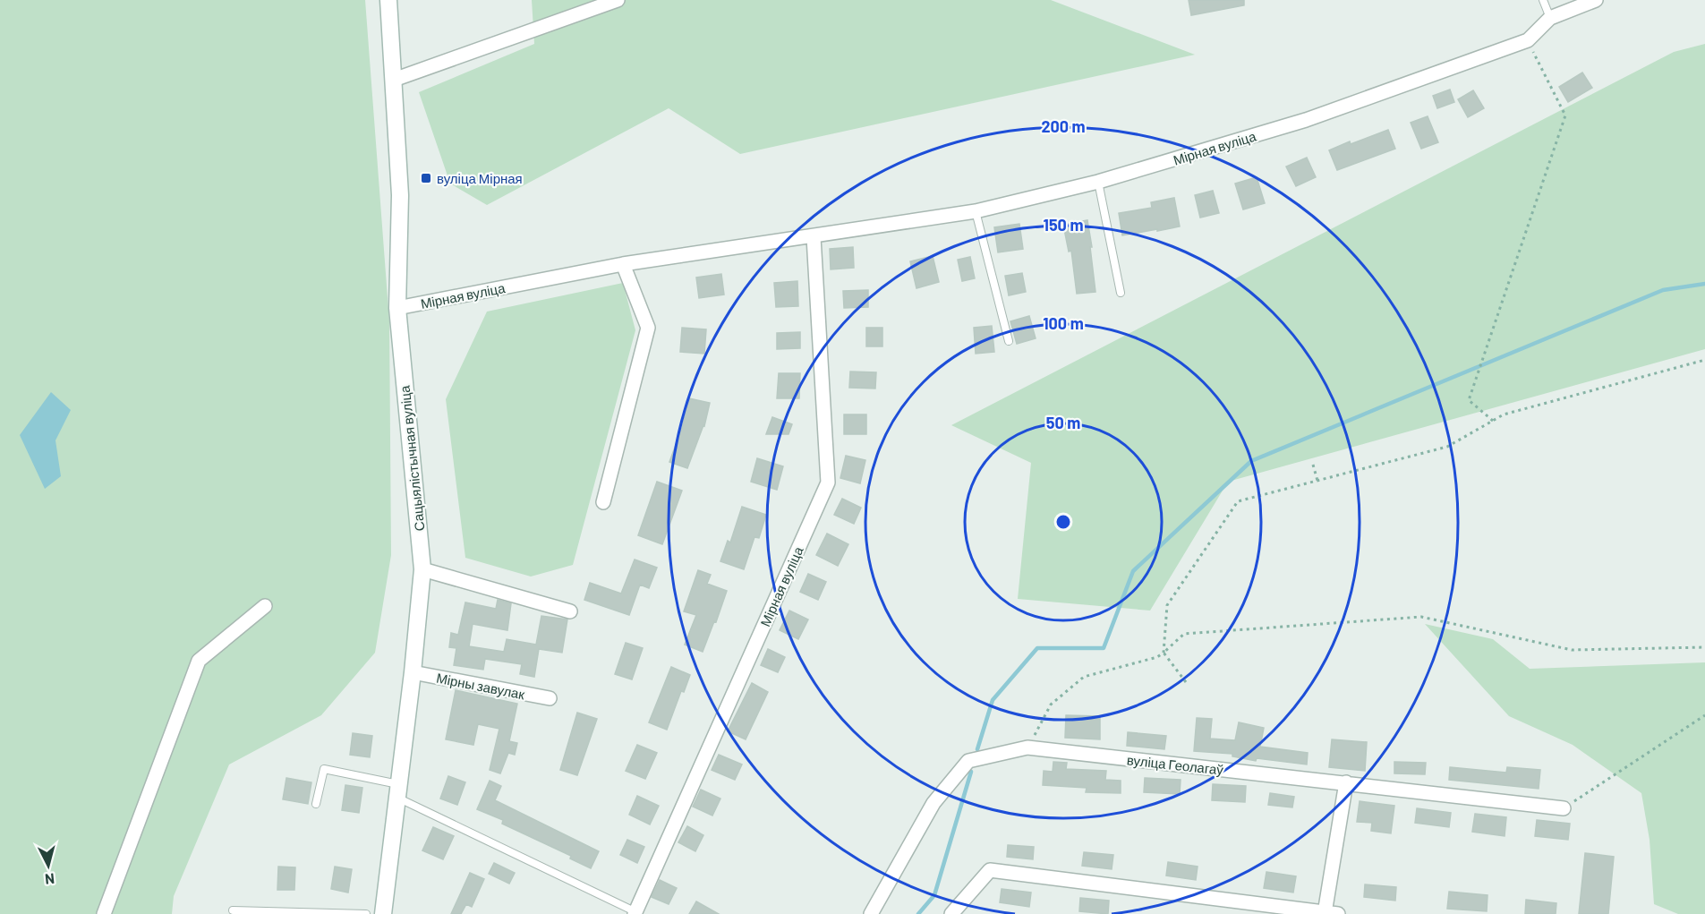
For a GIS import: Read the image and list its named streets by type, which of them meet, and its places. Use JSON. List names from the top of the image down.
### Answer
{
  "streets": {
    "main road": ["Сацыялістычная вуліца"],
    "street": ["Мірная вуліца", "Мірны завулак", "вуліца Геолагаў"]
  },
  "crossings": [
    ["Мірная вуліца", "Сацыялістычная вуліца"],
    ["Сацыялістычная вуліца", "Мірны завулак"]
  ],
  "places": {
    "transit": ["вуліца Мірная"]
  },
  "north": "bottom",
  "rings": [
    "200 m",
    "150 m",
    "100 m",
    "50 m"
  ]
}
